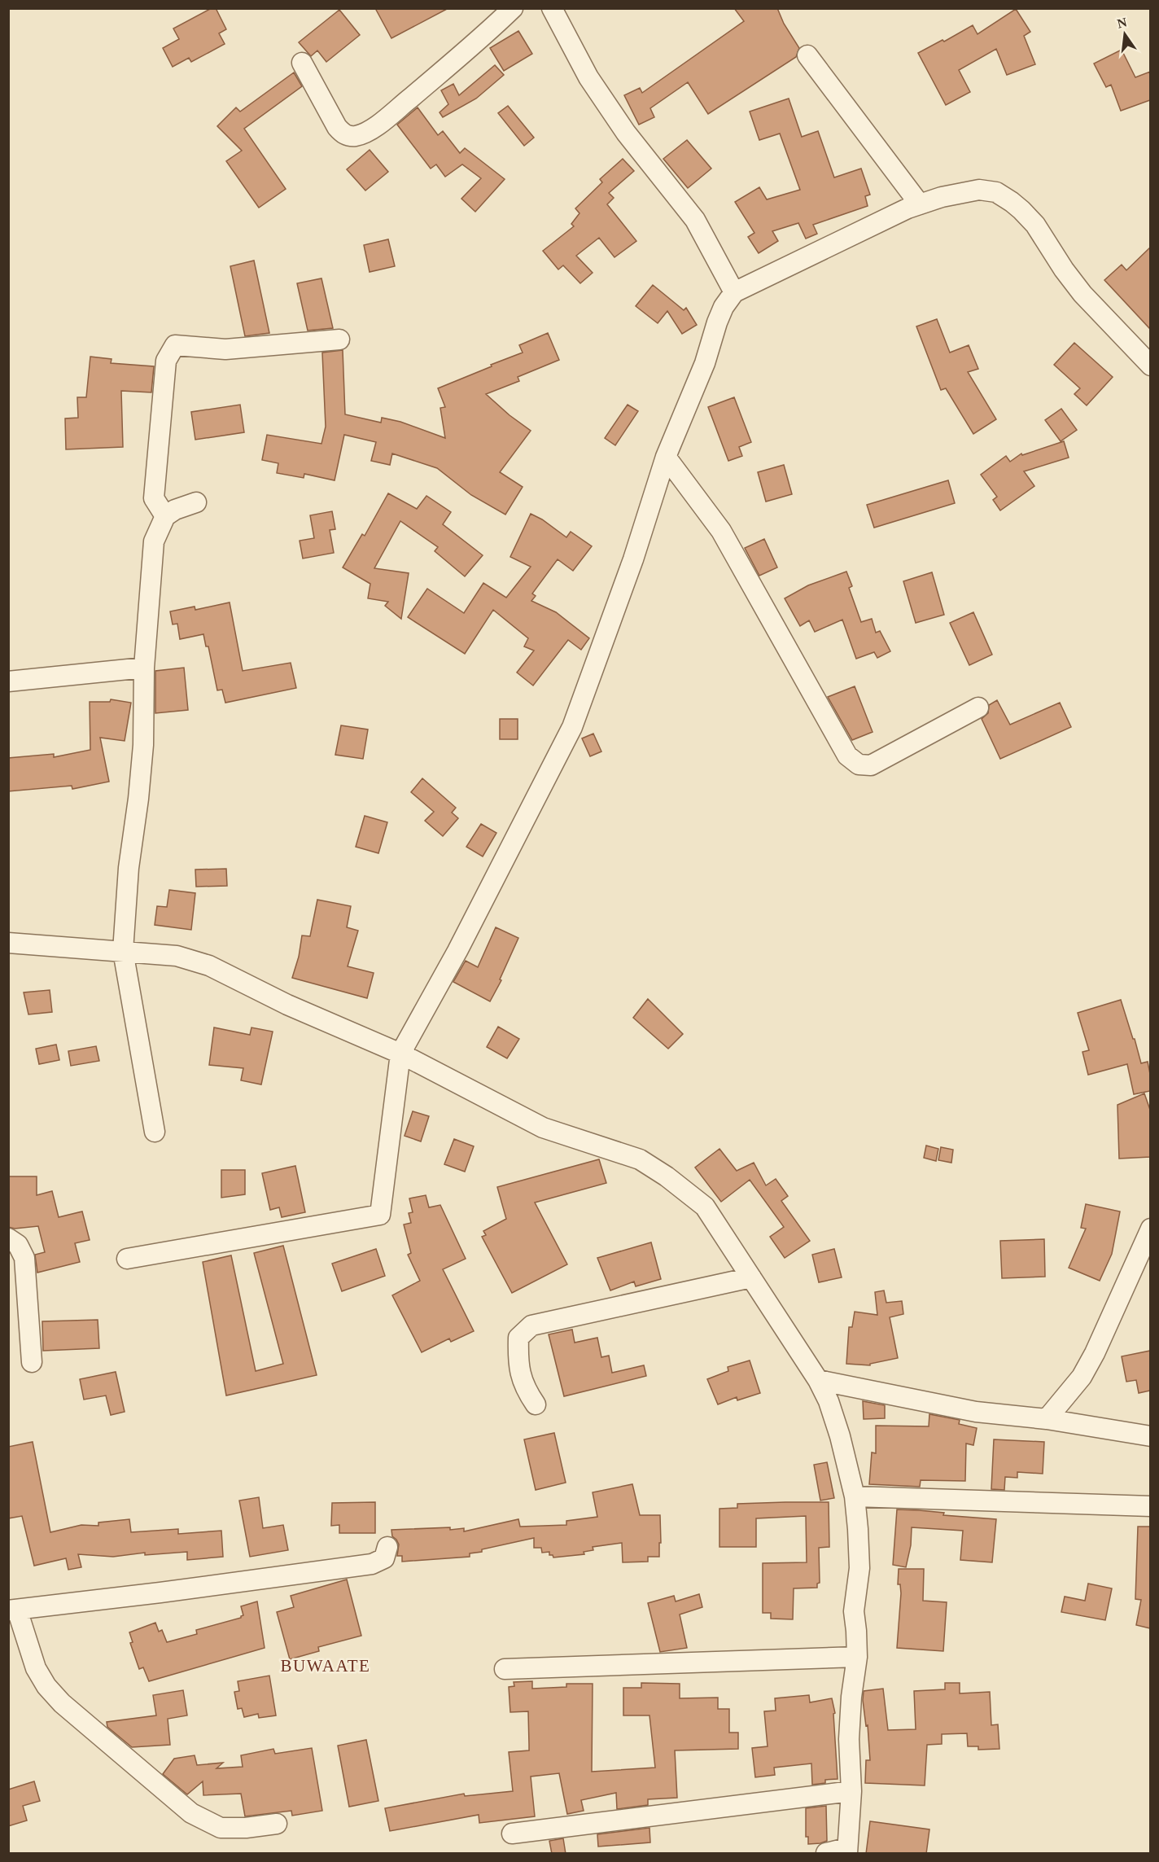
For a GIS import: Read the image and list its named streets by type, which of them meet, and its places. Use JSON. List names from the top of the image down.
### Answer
{
  "districts": ["BUWAATE"],
  "north": "top"
}
